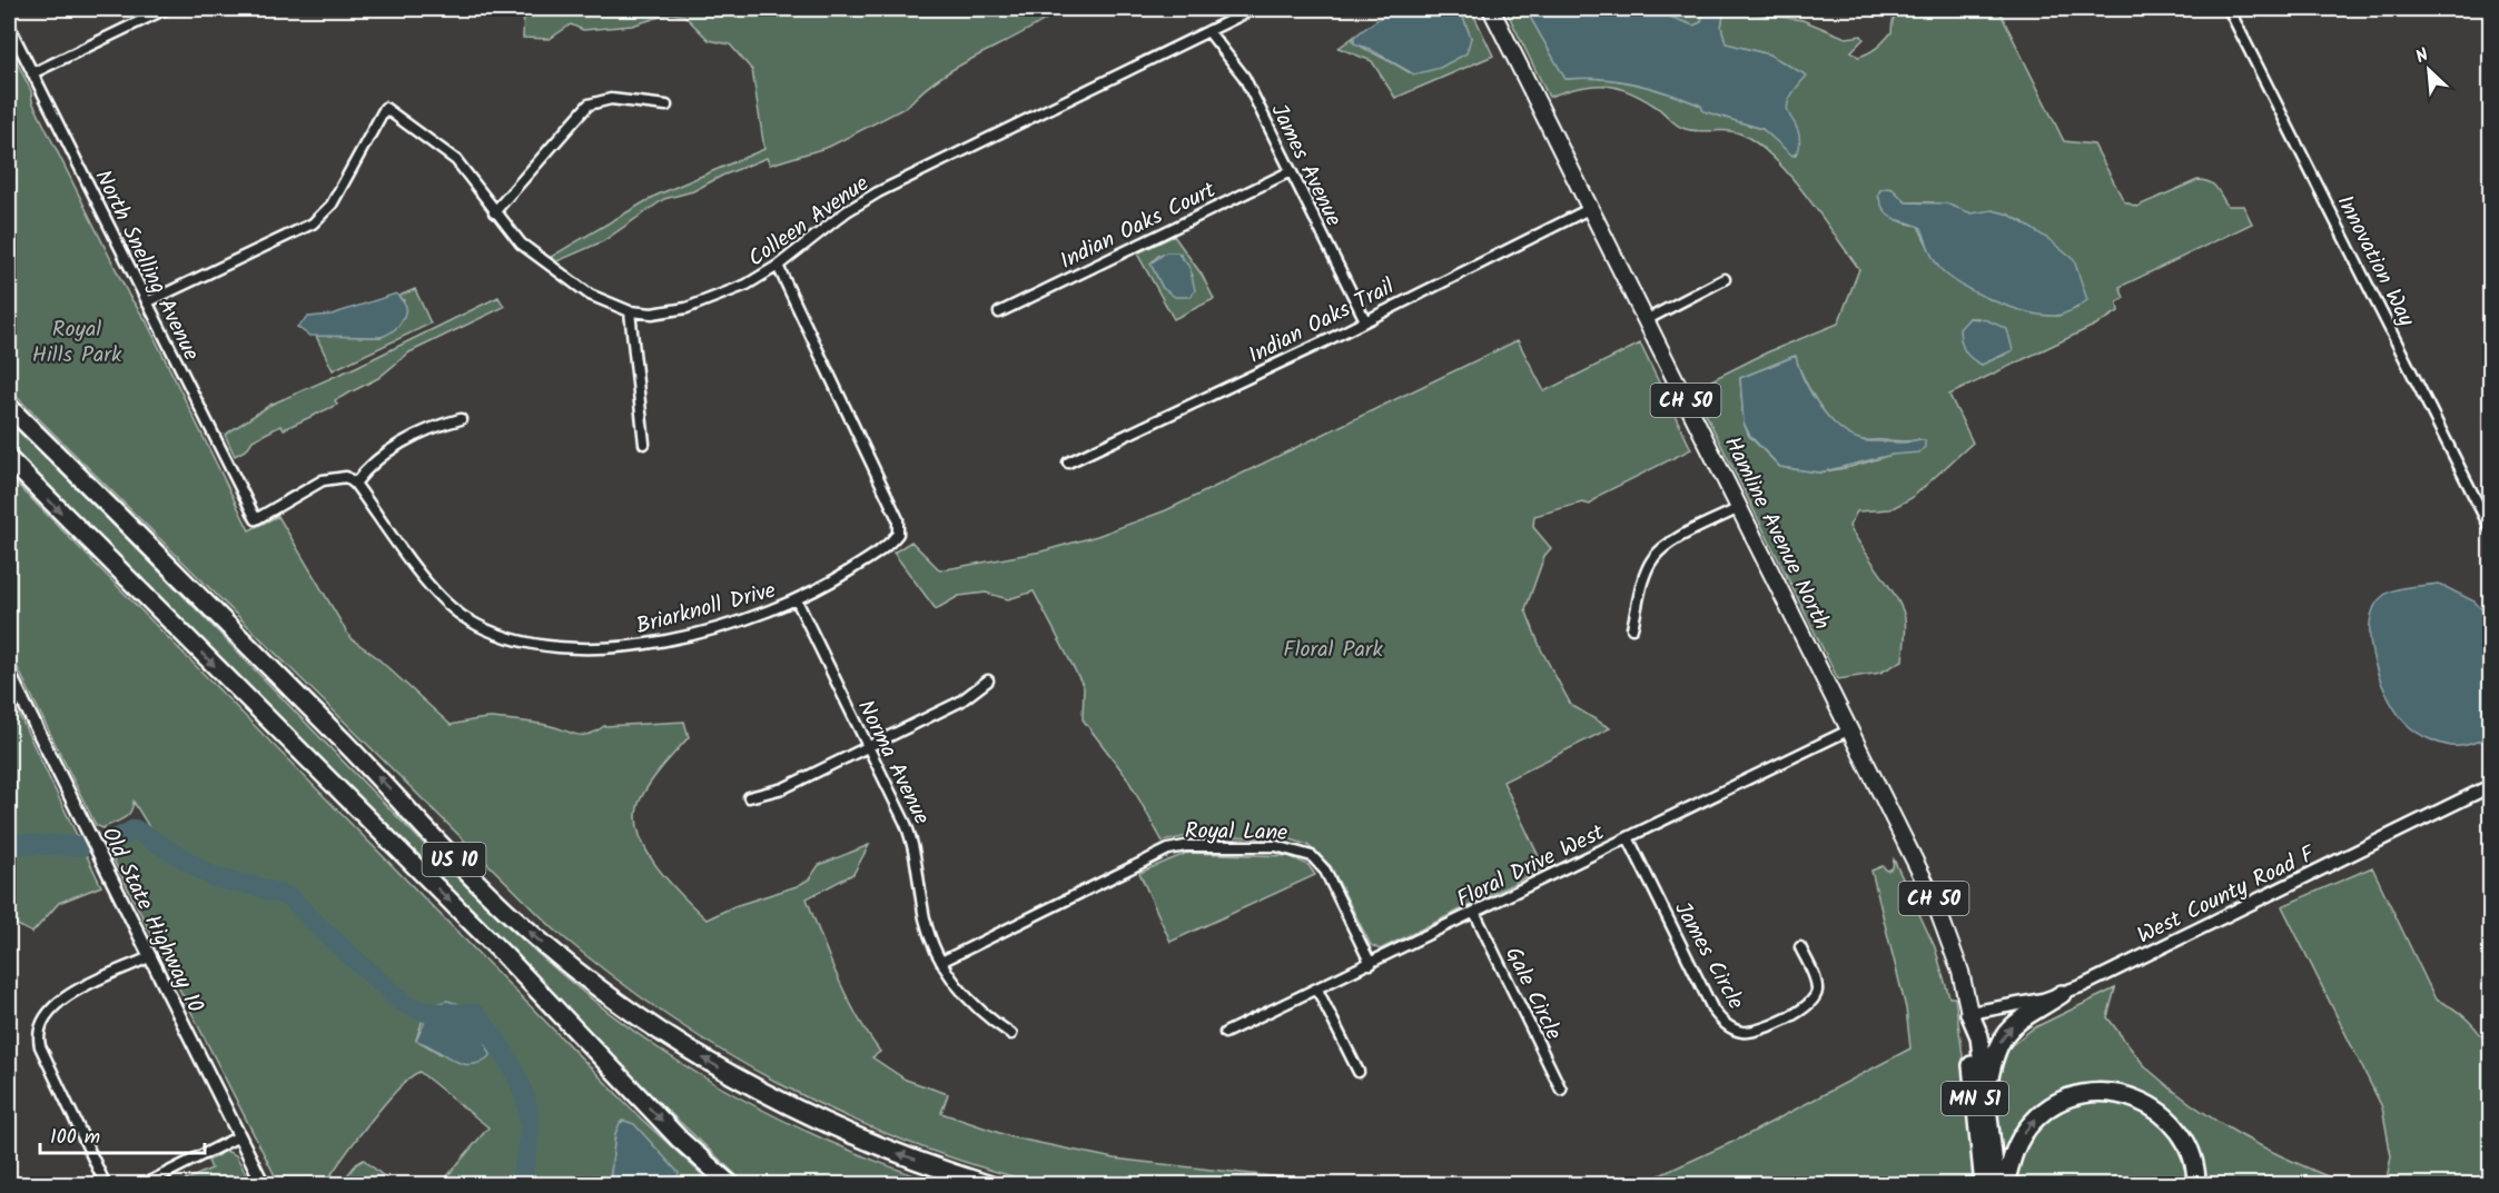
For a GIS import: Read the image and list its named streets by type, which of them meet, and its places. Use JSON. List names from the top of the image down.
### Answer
{
  "streets": {
    "highway": ["Hamline Avenue North", "US 10", "MN 51"],
    "main road": ["CH 50"],
    "street": [
      "James Avenue",
      "Colleen Avenue",
      "Indian Oaks Court",
      "Innovation Way",
      "North Snelling Avenue",
      "Indian Oaks Trail",
      "Briarknoll Drive",
      "Norma Avenue",
      "Royal Lane",
      "Floral Drive West",
      "West County Road F",
      "Old State Highway 10",
      "James Circle",
      "Gale Circle"
    ]
  },
  "crossings": [
    ["James Avenue", "Colleen Avenue"],
    ["James Avenue", "Indian Oaks Court"],
    ["James Avenue", "Indian Oaks Trail"],
    ["Colleen Avenue", "North Snelling Avenue"],
    ["Colleen Avenue", "Briarknoll Drive"],
    ["North Snelling Avenue", "Briarknoll Drive"],
    ["Indian Oaks Trail", "Hamline Avenue North"],
    ["Hamline Avenue North", "Floral Drive West"],
    ["Hamline Avenue North", "West County Road F"],
    ["Briarknoll Drive", "Norma Avenue"],
    ["Norma Avenue", "Royal Lane"],
    ["Royal Lane", "Floral Drive West"],
    ["Floral Drive West", "James Circle"],
    ["Floral Drive West", "Gale Circle"]
  ],
  "parks": ["Royal Hills Park", "Floral Park"],
  "scale_bar": "100 m",
  "north": "top left"
}
